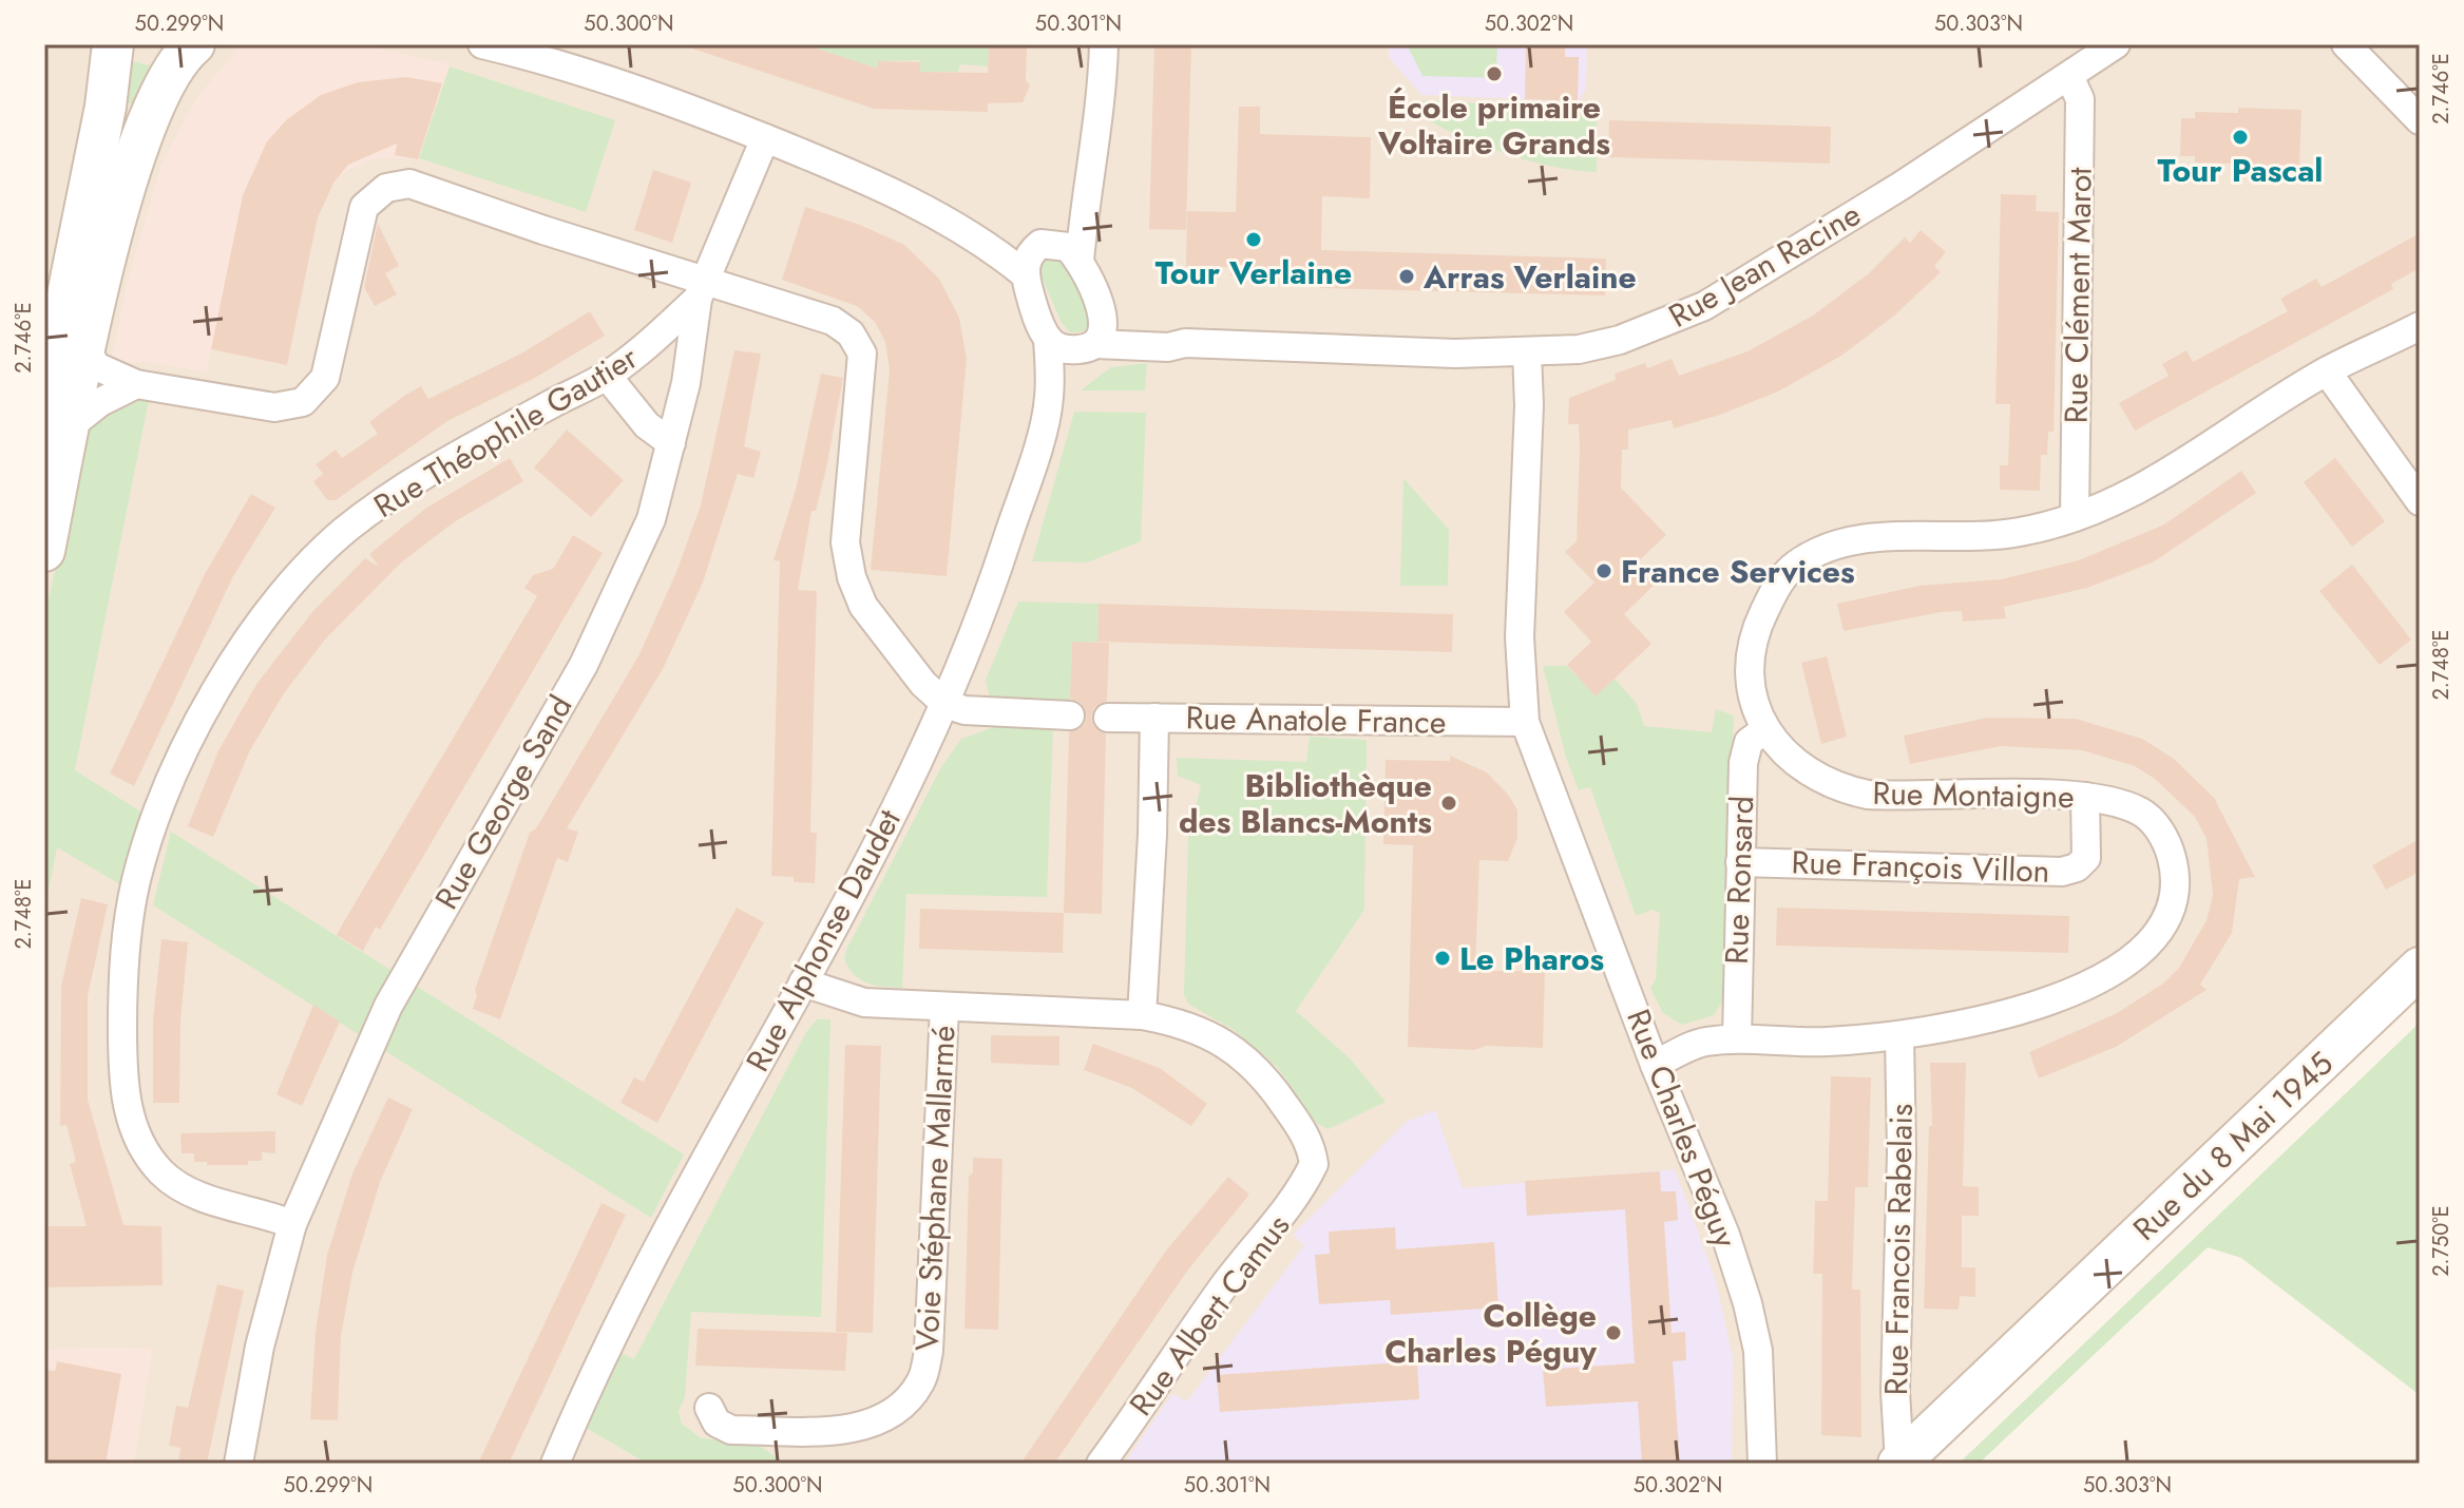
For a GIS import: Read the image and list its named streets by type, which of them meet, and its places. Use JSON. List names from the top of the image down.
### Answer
{
  "streets": {
    "main road": ["Rue du 8 Mai 1945"],
    "street": [
      "Rue Jean Racine",
      "Rue Clément Marot",
      "Rue Théophile Gautier",
      "Rue Anatole France",
      "Rue Montaigne",
      "Rue George Sand",
      "Rue François Villon",
      "Rue Ronsard",
      "Rue Alphonse Daudet",
      "Rue Charles Péguy",
      "Voie Stéphane Mallarmé",
      "Rue Francois Rabelais",
      "Rue Albert Camus"
    ]
  },
  "crossings": [
    ["Rue Jean Racine", "Rue Clément Marot"],
    ["Rue Jean Racine", "Rue Alphonse Daudet"],
    ["Rue Jean Racine", "Rue Charles Péguy"],
    ["Rue Clément Marot", "Rue Montaigne"],
    ["Rue Théophile Gautier", "Rue George Sand"],
    ["Rue Anatole France", "Rue Charles Péguy"],
    ["Rue Montaigne", "Rue François Villon"],
    ["Rue Montaigne", "Rue Ronsard"],
    ["Rue Montaigne", "Rue Charles Péguy"],
    ["Rue Montaigne", "Rue Francois Rabelais"],
    ["Rue François Villon", "Rue Ronsard"],
    ["Rue du 8 Mai 1945", "Rue Francois Rabelais"]
  ],
  "places": [
    "École primaire Voltaire Grands",
    "Tour Pascal",
    "Tour Verlaine",
    "Arras Verlaine",
    "France Services",
    "Bibliothèque des Blancs-Monts",
    "Le Pharos",
    "Collège Charles Péguy"
  ],
  "coordinates": [
    "50.299°N",
    "50.300°N",
    "50.301°N",
    "50.302°N",
    "50.303°N",
    "2.746°E",
    "2.748°E",
    "2.750°E"
  ]
}
